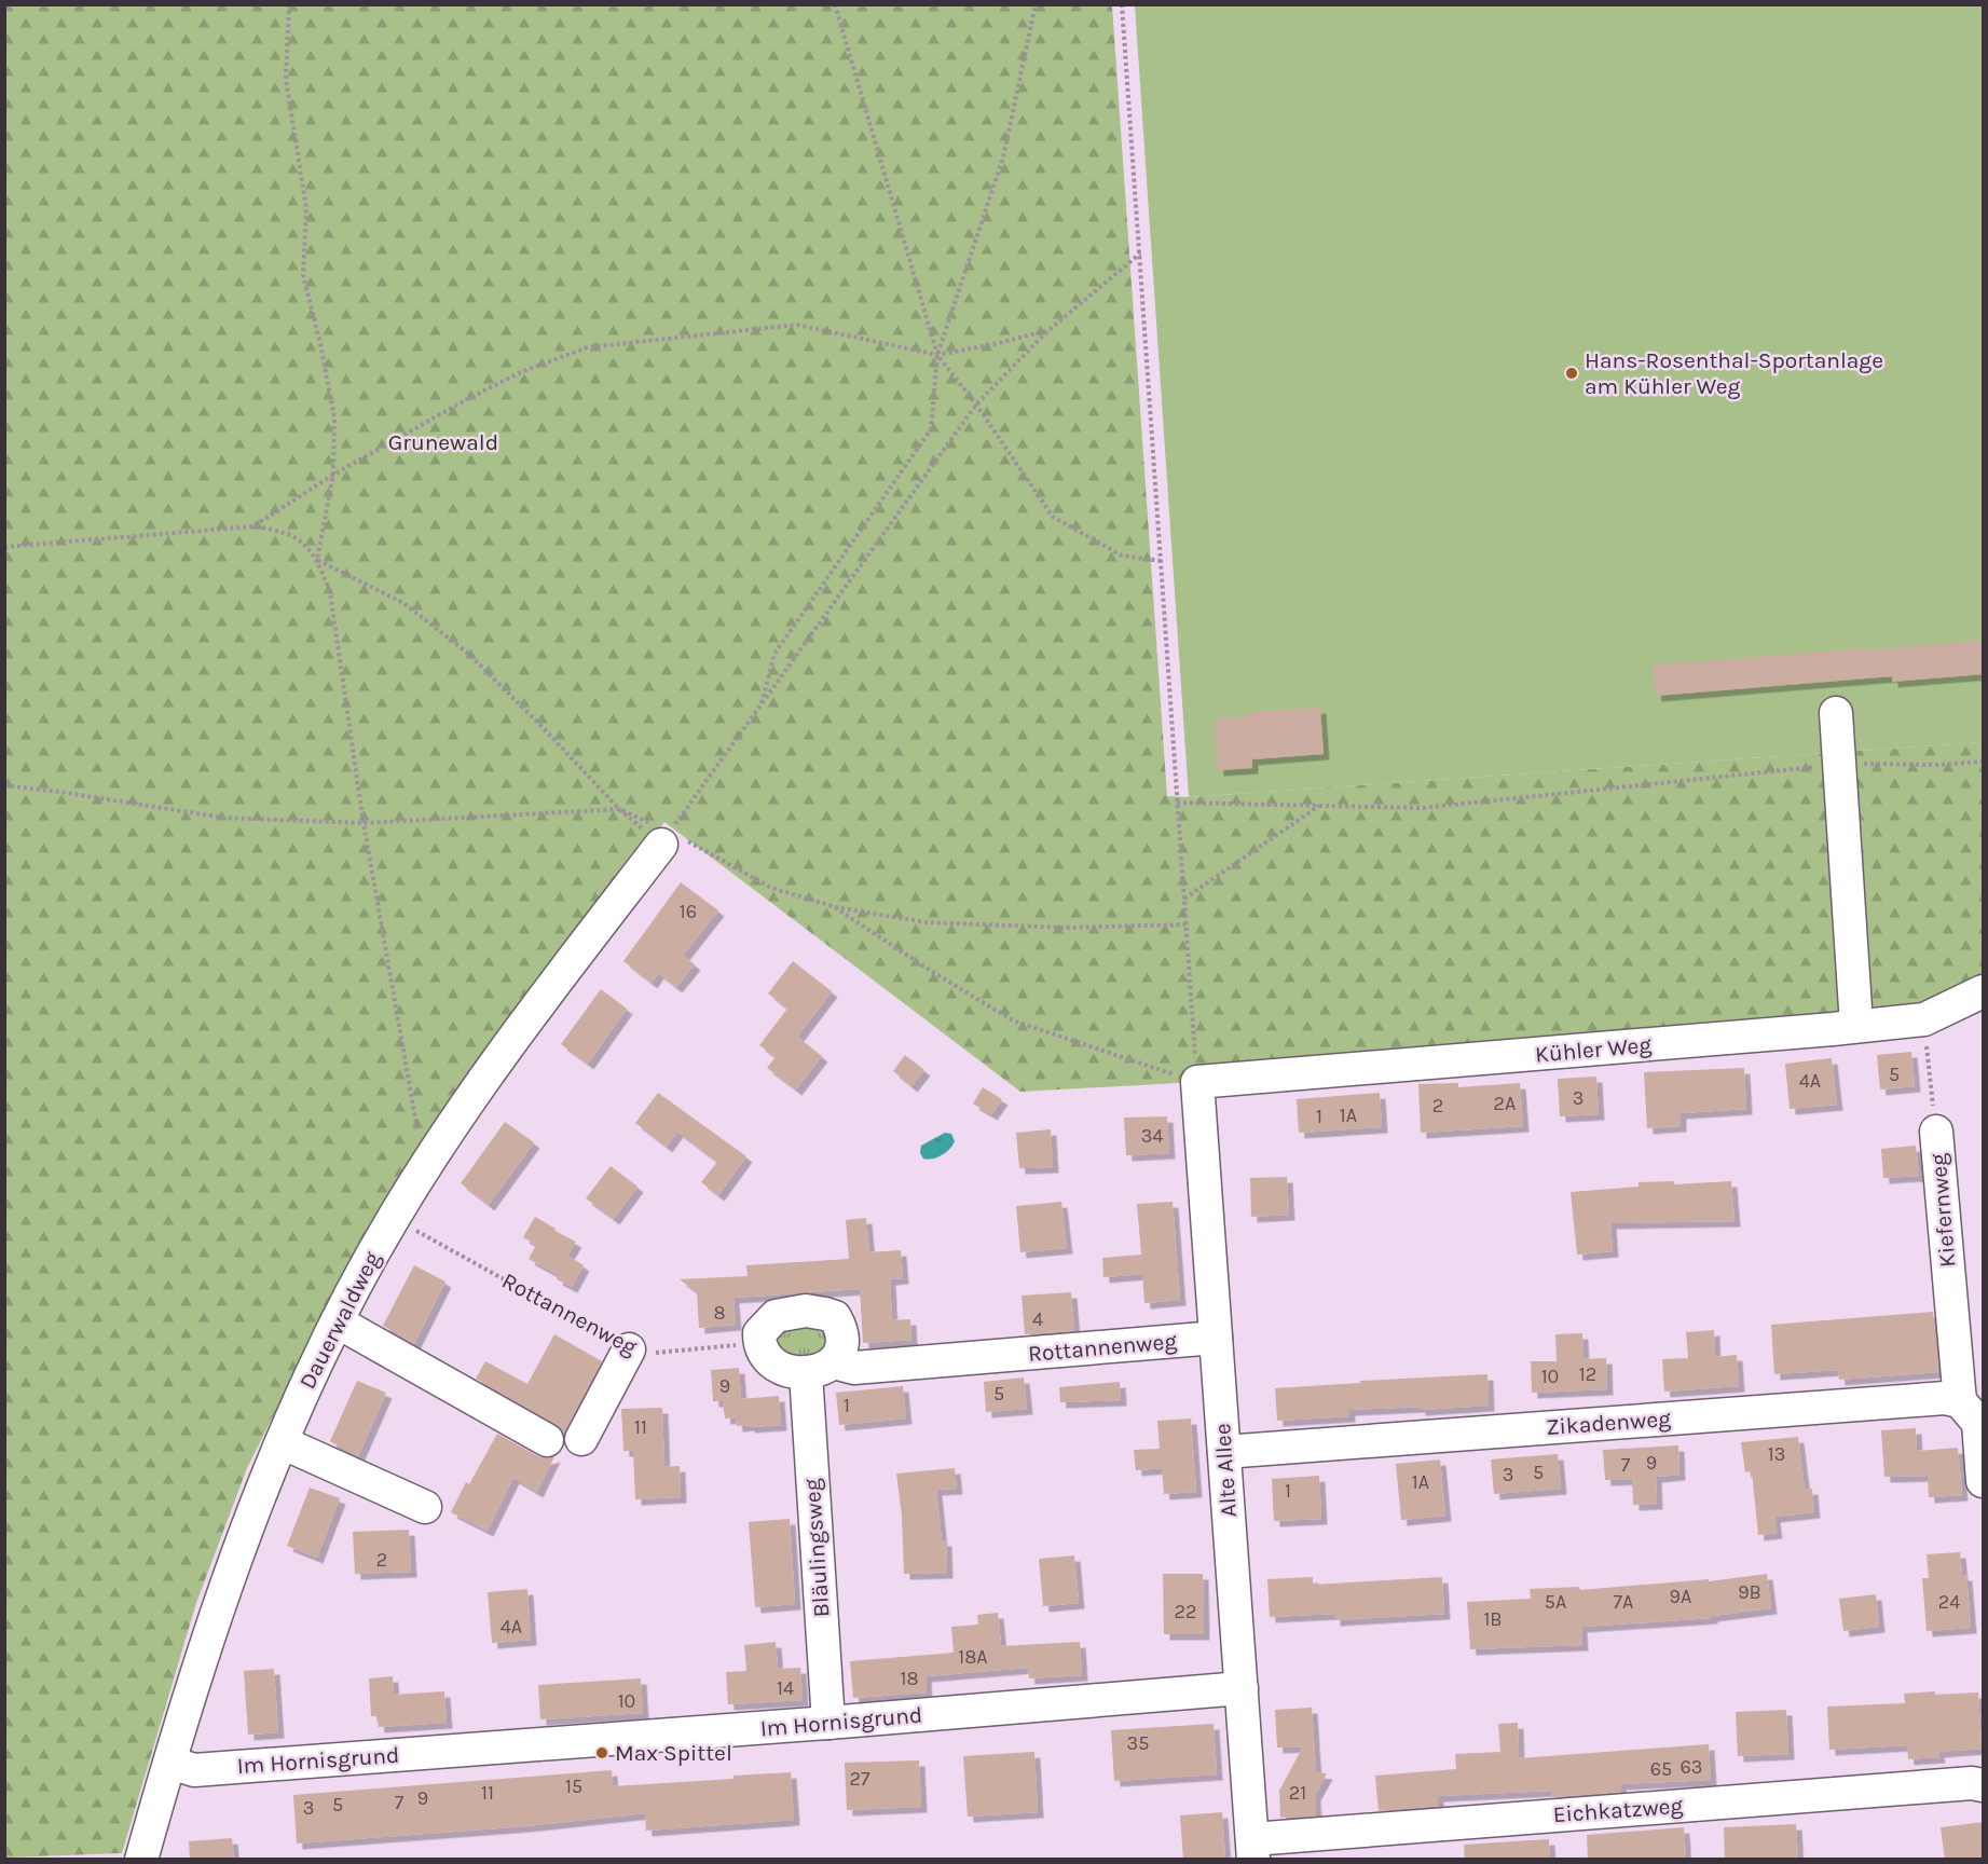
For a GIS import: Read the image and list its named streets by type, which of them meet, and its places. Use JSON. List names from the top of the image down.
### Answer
{
  "streets": {
    "street": [
      "Kühler Weg",
      "Kiefernweg",
      "Rottannenweg",
      "Dauerwaldweg",
      "Zikadenweg",
      "Alte Allee",
      "Bläulingsweg",
      "Im Hornisgrund",
      "Eichkatzweg"
    ]
  },
  "crossings": [
    ["Kühler Weg", "Kiefernweg"],
    ["Kühler Weg", "Alte Allee"],
    ["Kiefernweg", "Zikadenweg"],
    ["Rottannenweg", "Dauerwaldweg"],
    ["Rottannenweg", "Alte Allee"],
    ["Rottannenweg", "Bläulingsweg"],
    ["Dauerwaldweg", "Im Hornisgrund"],
    ["Zikadenweg", "Alte Allee"],
    ["Alte Allee", "Im Hornisgrund"],
    ["Alte Allee", "Eichkatzweg"],
    ["Bläulingsweg", "Im Hornisgrund"]
  ],
  "parks": ["Grunewald"],
  "places": ["Hans-Rosenthal-Sportanlage am Kühler Weg", "Max Spittel"],
  "house_numbers": [
    "16",
    "5",
    "4A",
    "3",
    "2A",
    "2",
    "1A",
    "1",
    "34",
    "8",
    "4",
    "12",
    "10",
    "9",
    "5",
    "1",
    "11",
    "13",
    "9",
    "7",
    "5",
    "3",
    "1A",
    "1",
    "2",
    "9B",
    "9A",
    "5A",
    "7A",
    "24",
    "22",
    "1B",
    "4A",
    "18A",
    "18",
    "14",
    "10",
    "35",
    "63",
    "65",
    "27",
    "15",
    "11",
    "21",
    "9",
    "7",
    "5",
    "3"
  ]
}
